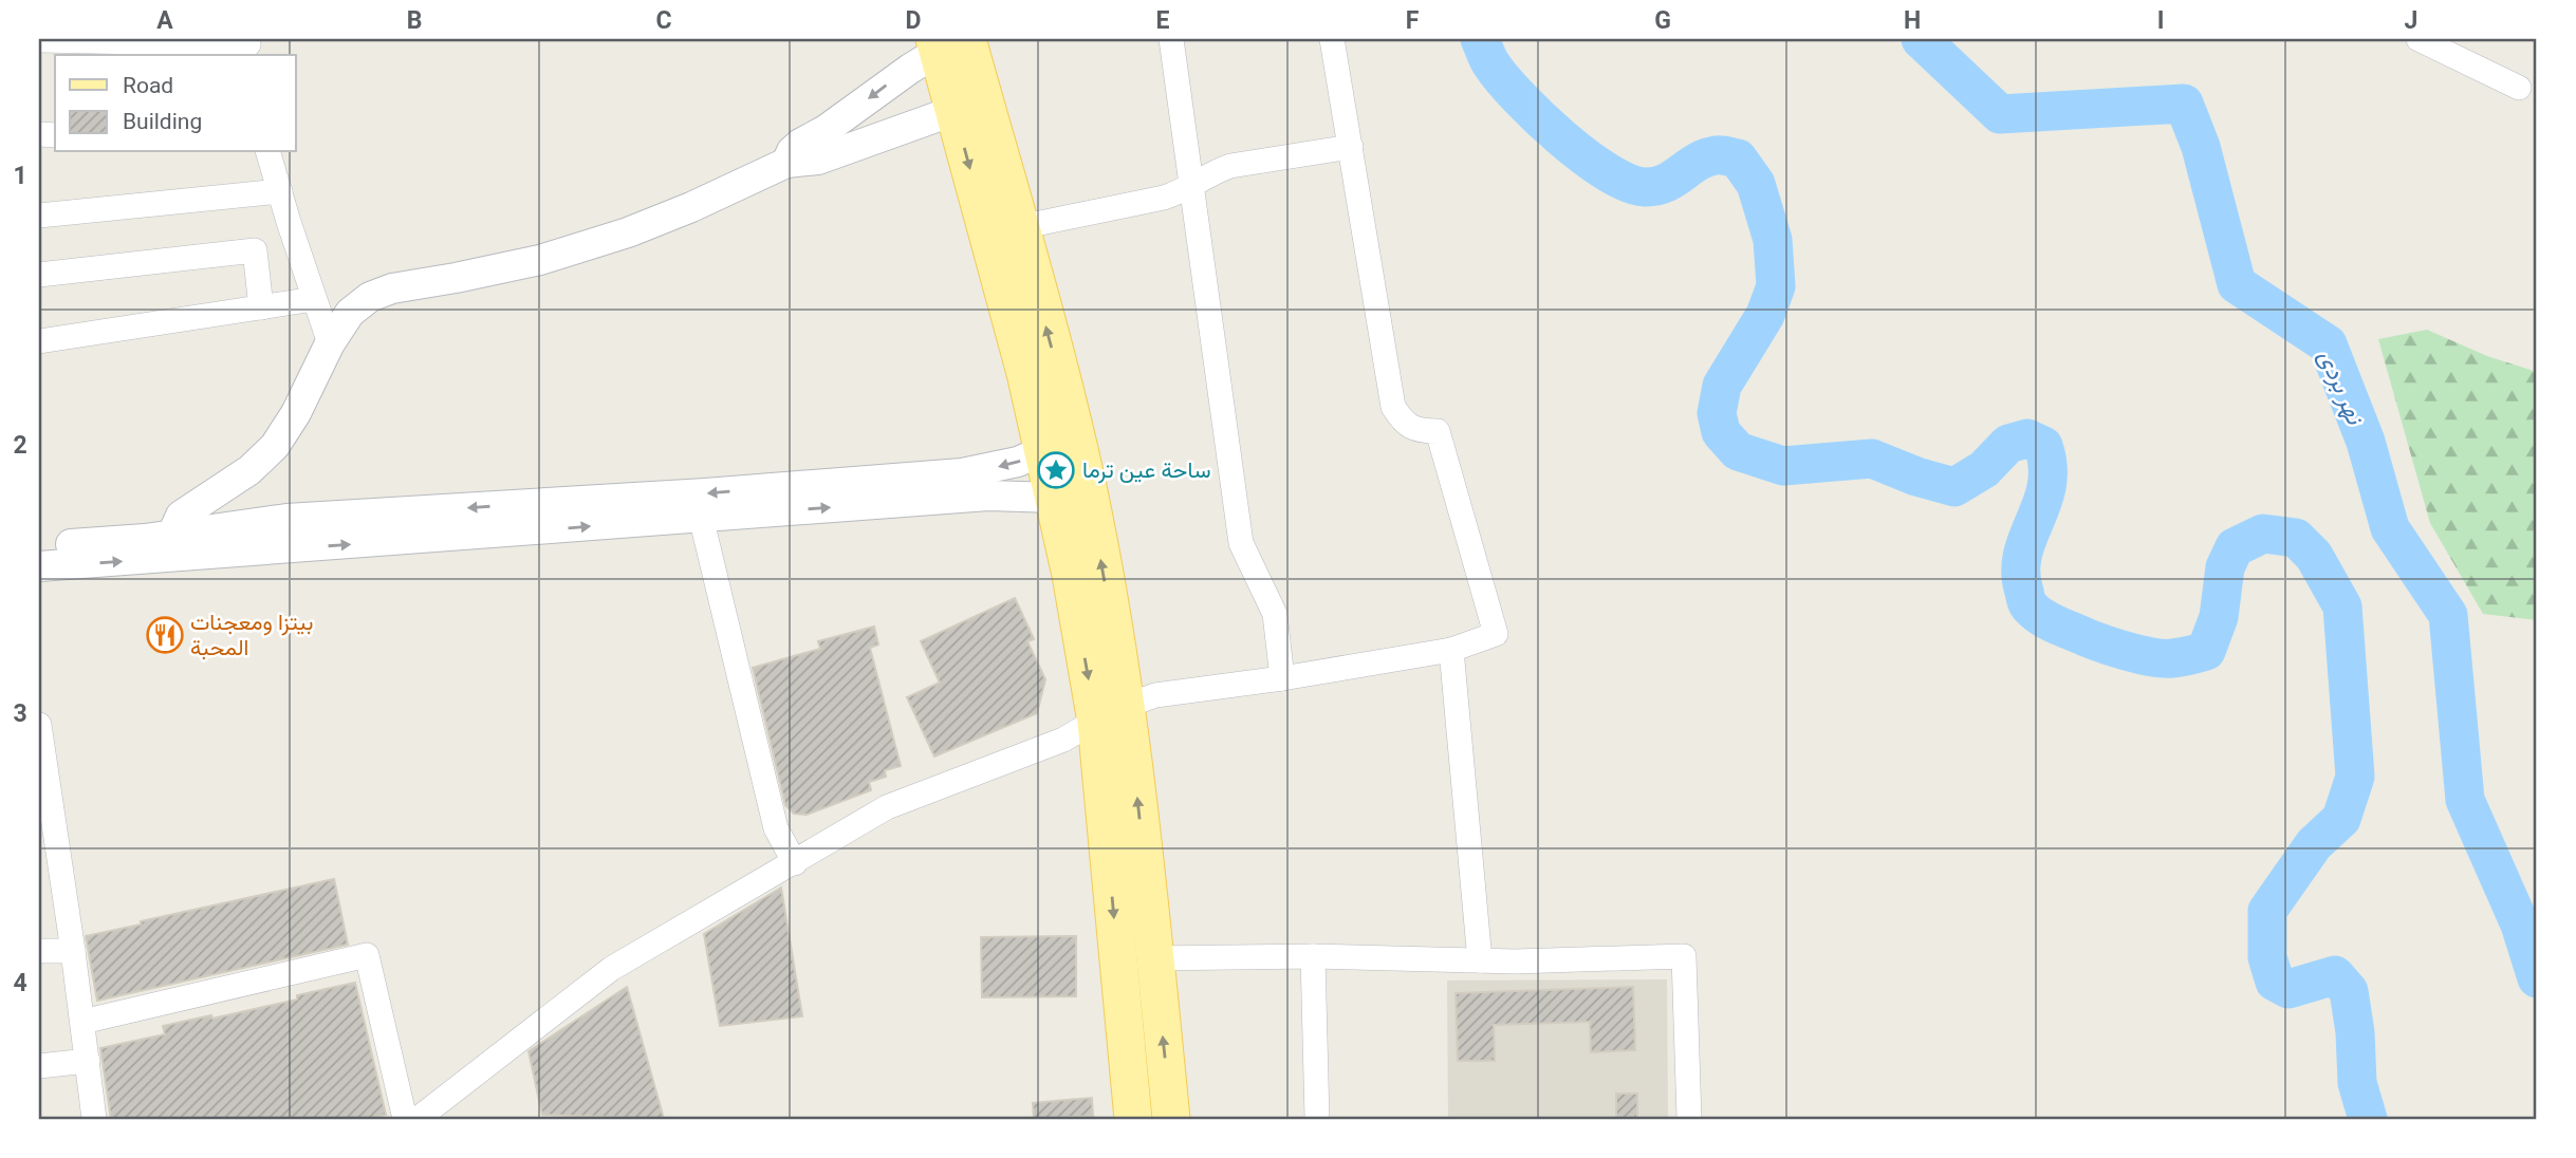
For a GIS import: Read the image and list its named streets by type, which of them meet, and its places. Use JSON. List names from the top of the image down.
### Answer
{
  "water": ["نهر بردى"],
  "places": {
    "place": ["ساحة عين ترما"],
    "restaurant": ["بيتزا ومعجنات المحبة"]
  },
  "legend": ["Road", "Building"],
  "grid": {
    "columns": [
      "A",
      "B",
      "C",
      "D",
      "E",
      "F",
      "G",
      "H",
      "I",
      "J"
    ],
    "rows": [
      "1",
      "2",
      "3",
      "4"
    ]
  }
}
